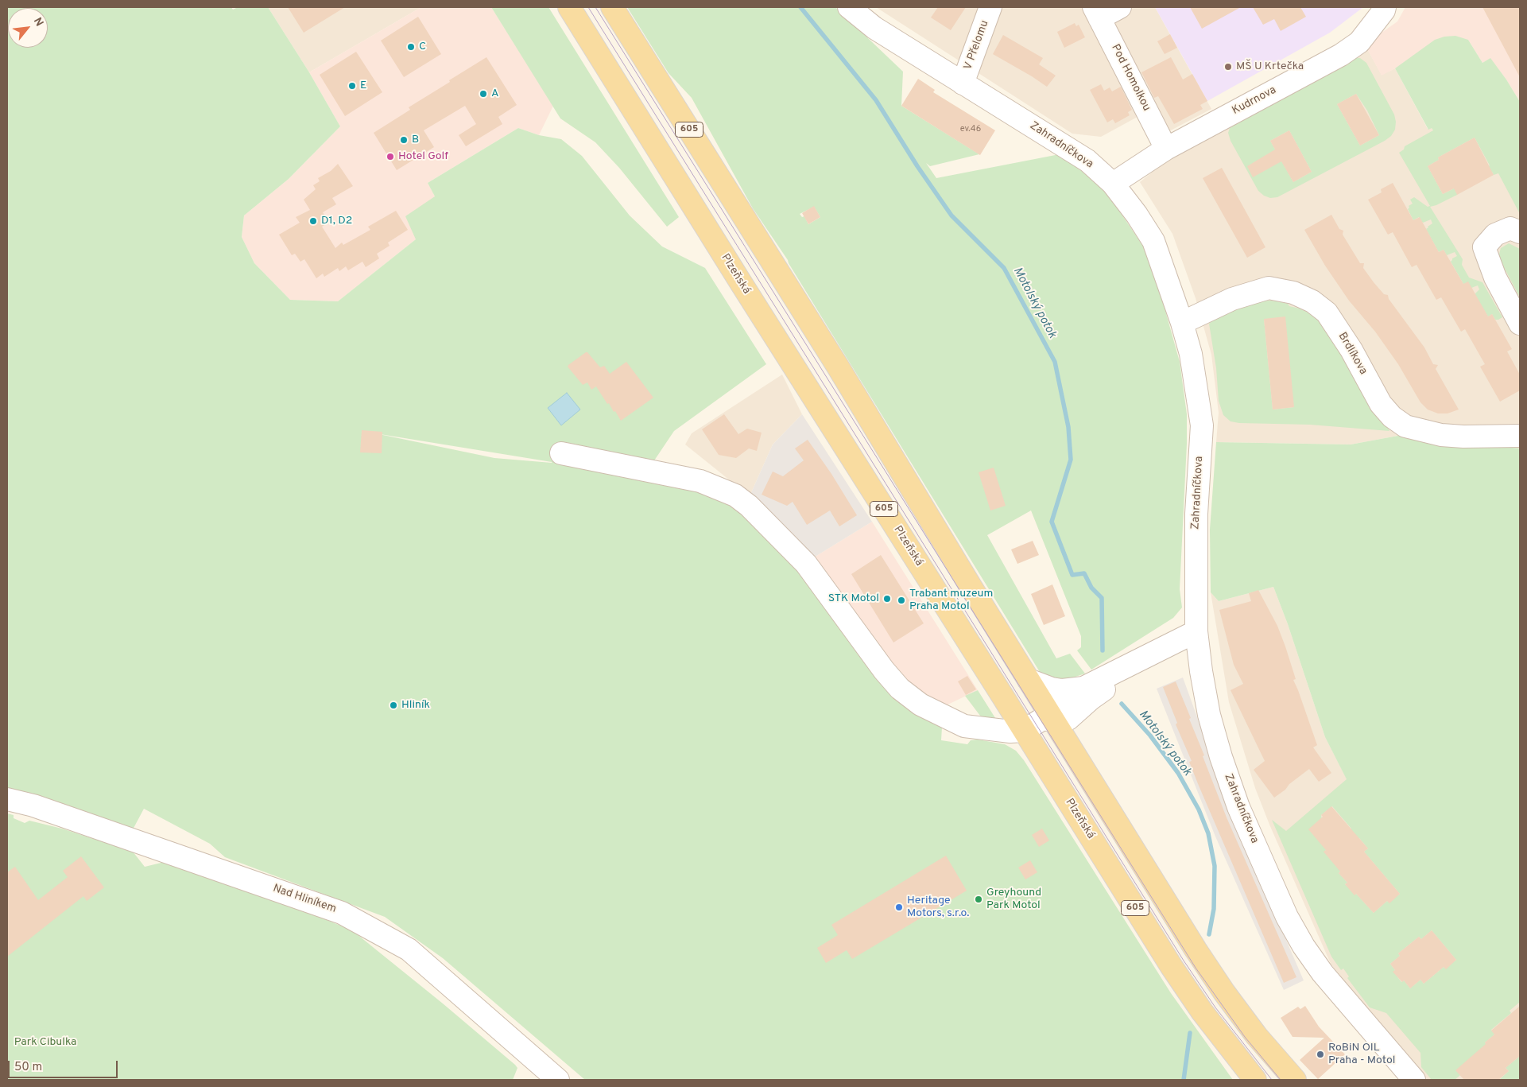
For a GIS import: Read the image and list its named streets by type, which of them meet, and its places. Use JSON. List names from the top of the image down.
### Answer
{
  "streets": {
    "main road": ["605", "Plzeňská"],
    "street": [
      "V Přelomu",
      "Pod Homolkou",
      "Kudrnova",
      "Zahradníčkova",
      "Brdlíkova",
      "Nad Hliníkem"
    ]
  },
  "crossings": [
    ["V Přelomu", "Zahradníčkova"],
    ["Pod Homolkou", "Kudrnova"],
    ["Kudrnova", "Zahradníčkova"],
    ["Zahradníčkova", "Brdlíkova"]
  ],
  "water": ["Motolský potok"],
  "parks": ["Park Cibulka"],
  "places": [
    "C",
    "MŠ U Krtečka",
    "E",
    "A",
    "B",
    "Hotel Golf",
    "D1, D2",
    "STK Motol",
    "Trabant muzeum Praha Motol",
    "Hliník",
    "Greyhound Park Motol",
    "Heritage Motors, s.r.o.",
    "RoBiN OIL Praha - Motol"
  ],
  "house_numbers": ["ev.46"],
  "scale_bar": "50 m",
  "north": "top right"
}
